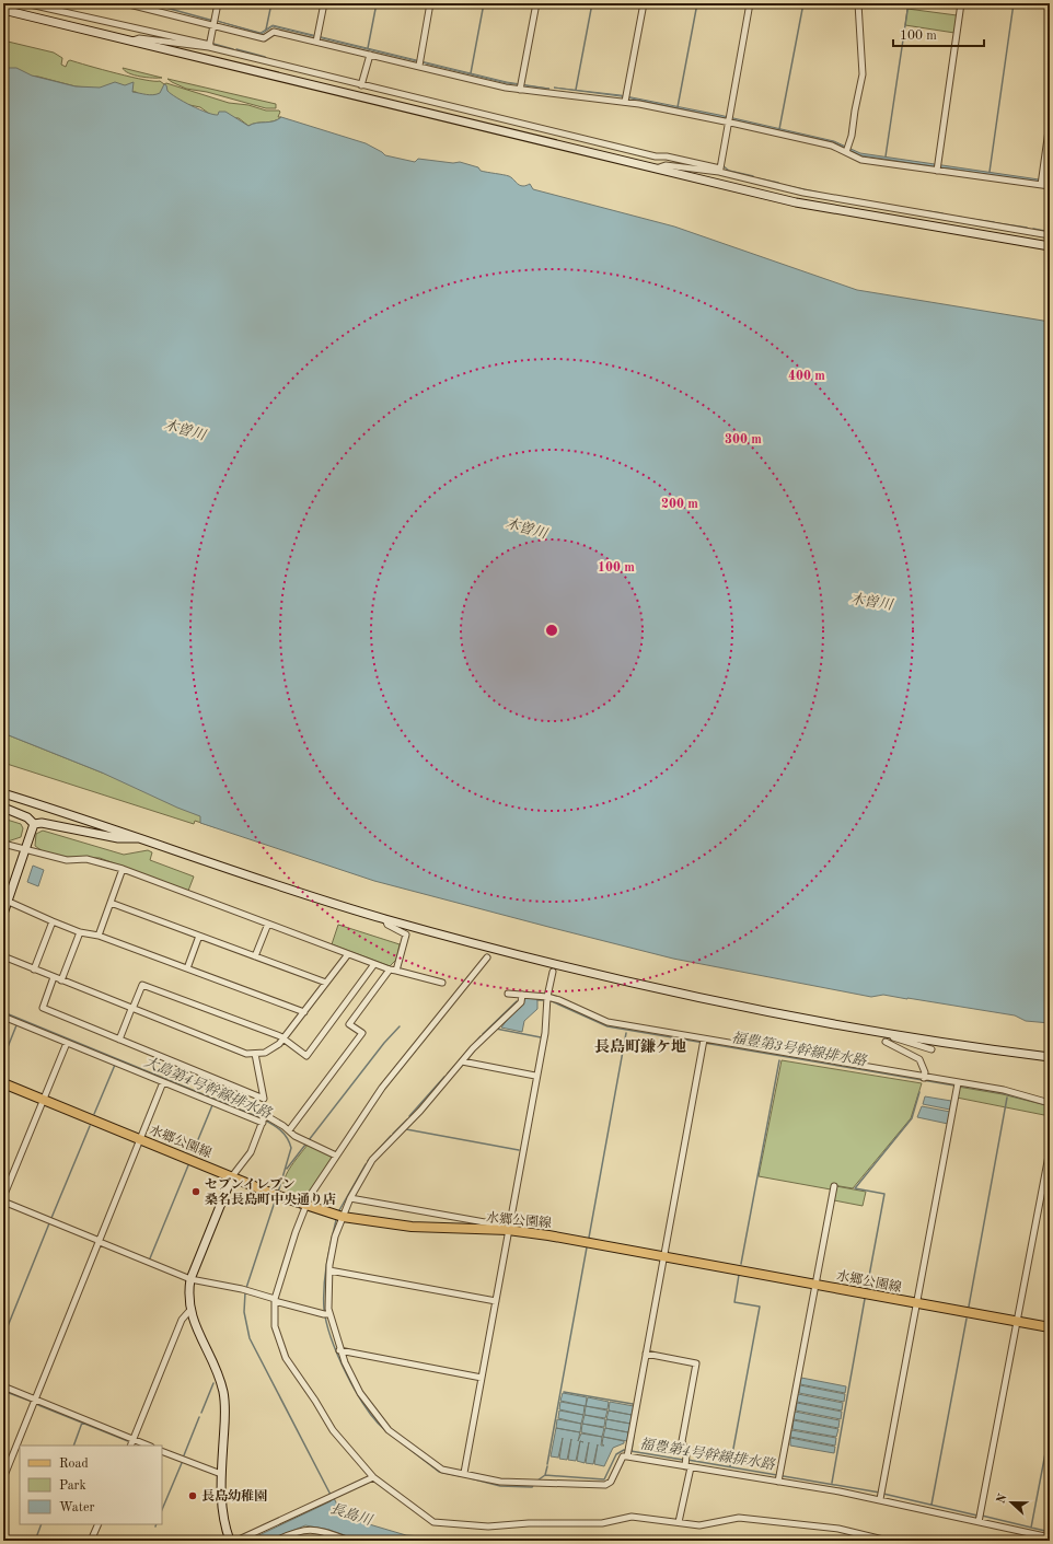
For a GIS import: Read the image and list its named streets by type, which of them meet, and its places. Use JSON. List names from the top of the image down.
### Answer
{
  "streets": {
    "main road": ["水郷公園線"]
  },
  "districts": ["長島町鎌ケ地"],
  "water": [
    "木曽川",
    "福豊第3号幹線排水路",
    "大島第4号幹線排水路",
    "福豊第4号幹線排水路",
    "長島川"
  ],
  "places": ["セブンイレブン 桑名長島町中央通り店", "長島幼稚園"],
  "legend": ["Road", "Park", "Water"],
  "scale_bar": "100 m",
  "north": "left",
  "rings": [
    "400 m",
    "300 m",
    "200 m",
    "100 m"
  ]
}
